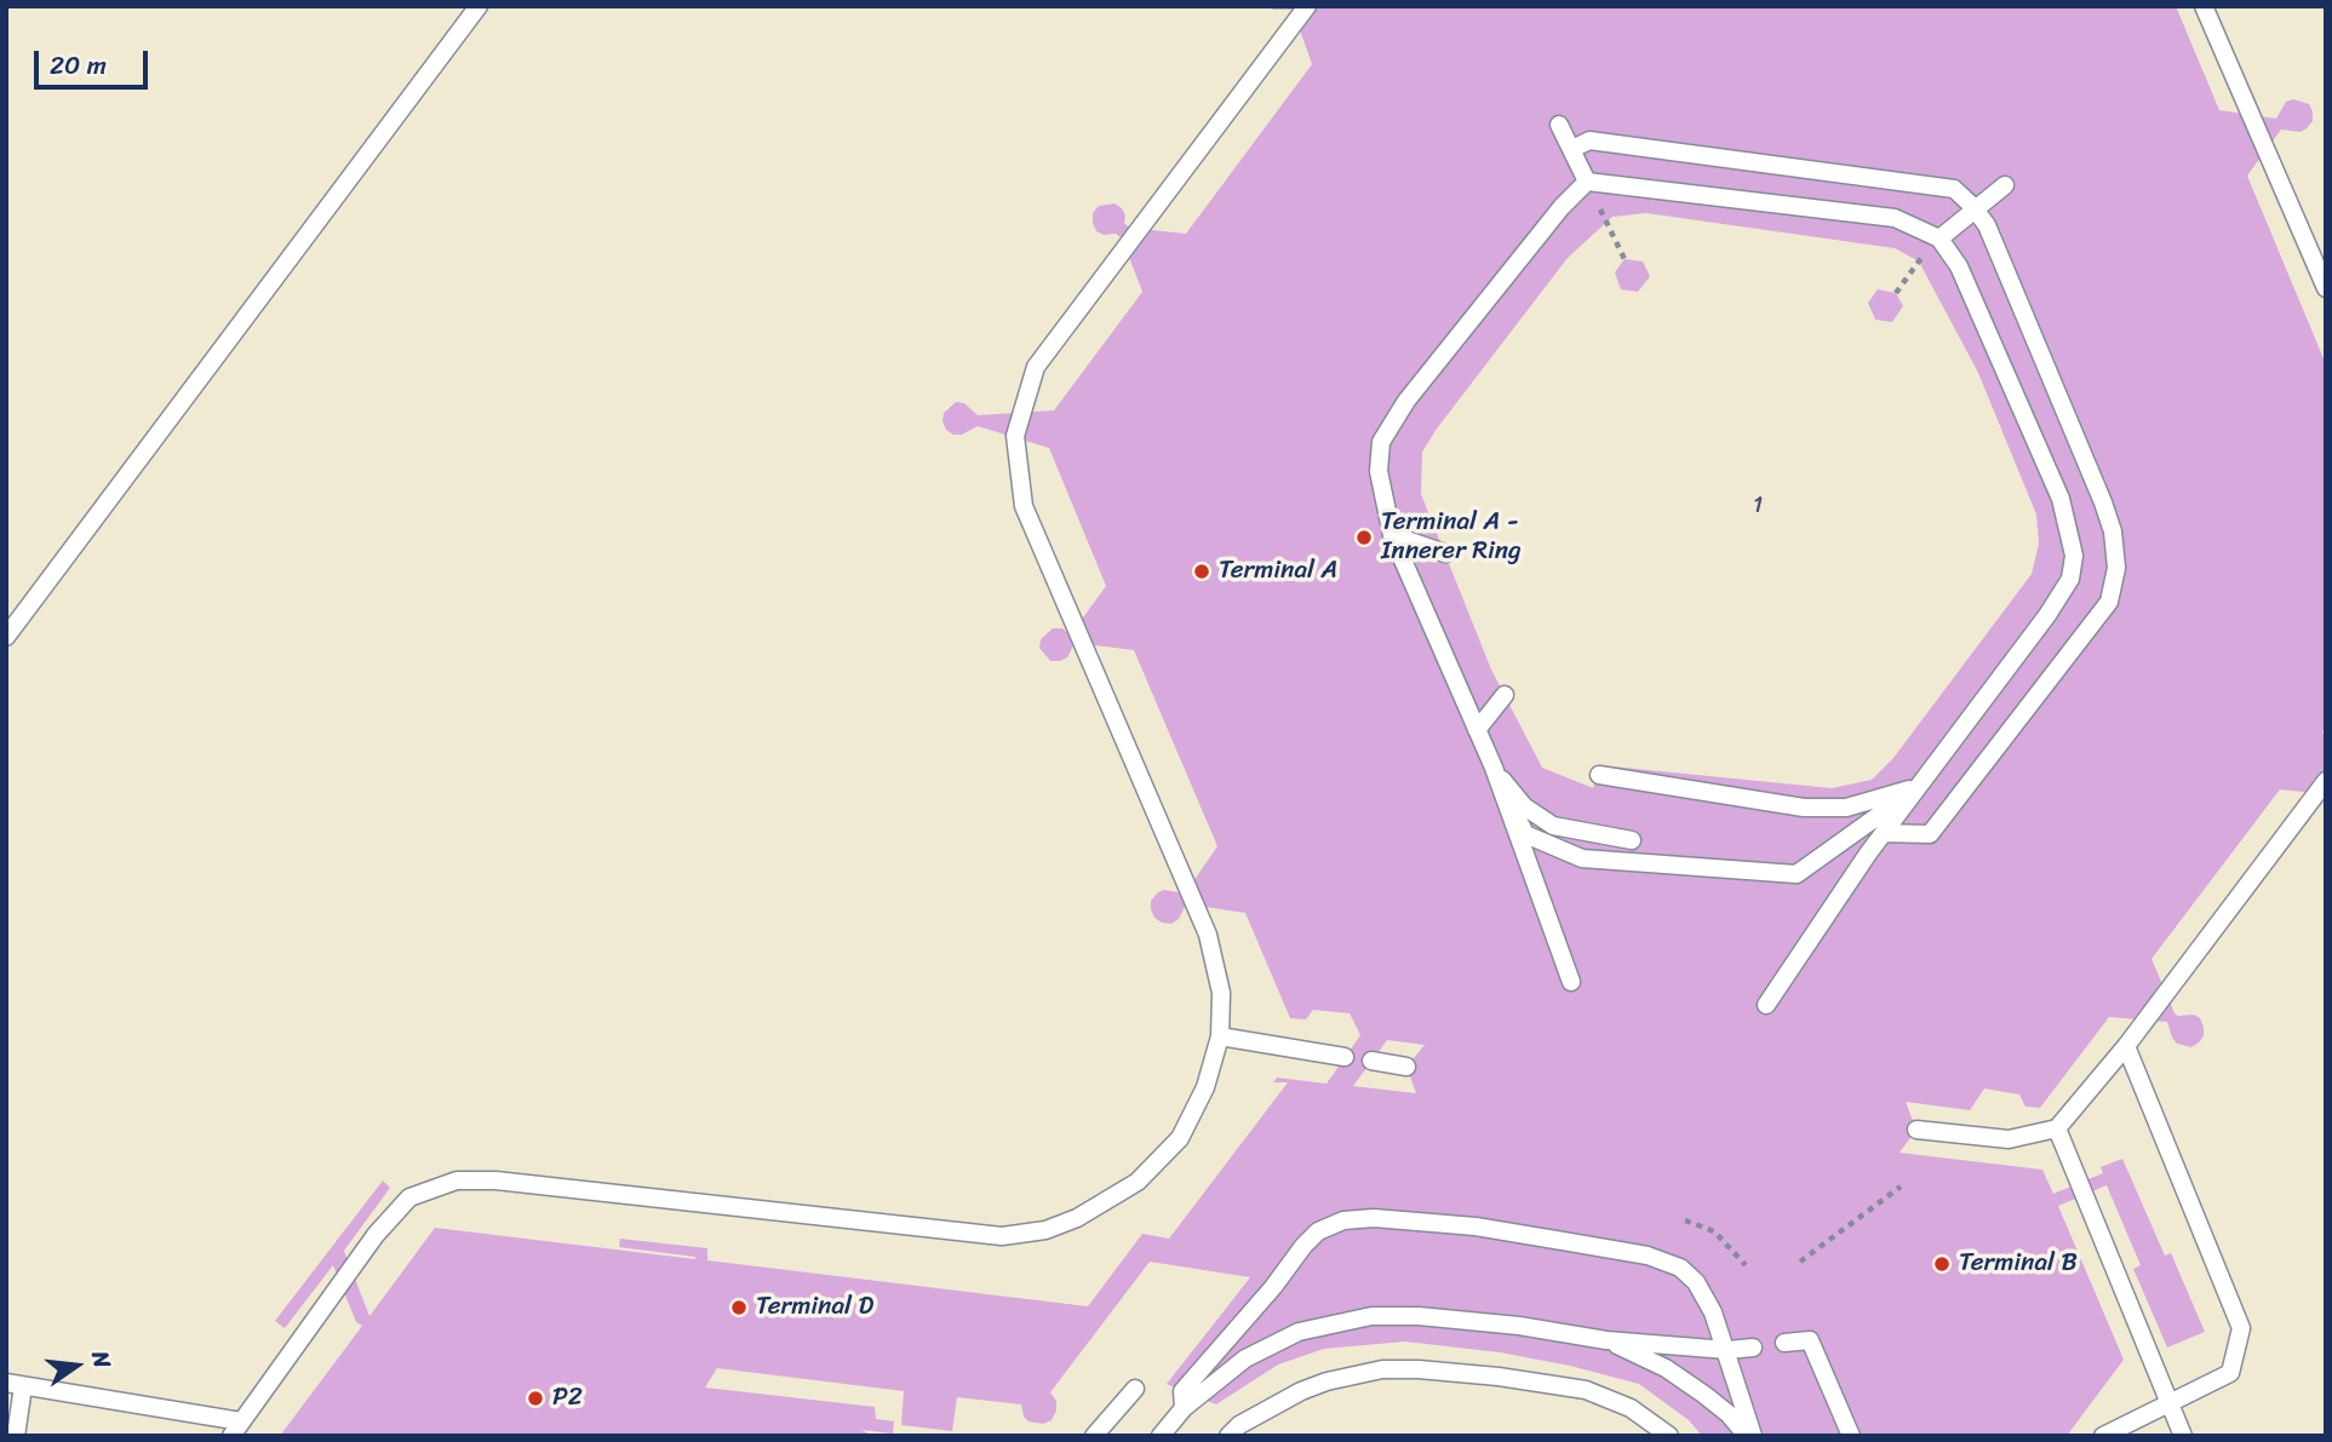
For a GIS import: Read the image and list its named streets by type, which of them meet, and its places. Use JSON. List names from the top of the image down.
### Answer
{
  "places": [
    "Terminal A - Innerer Ring",
    "Terminal A",
    "Terminal B",
    "Terminal D",
    "P2"
  ],
  "house_numbers": ["1"],
  "scale_bar": "20 m",
  "north": "right"
}
